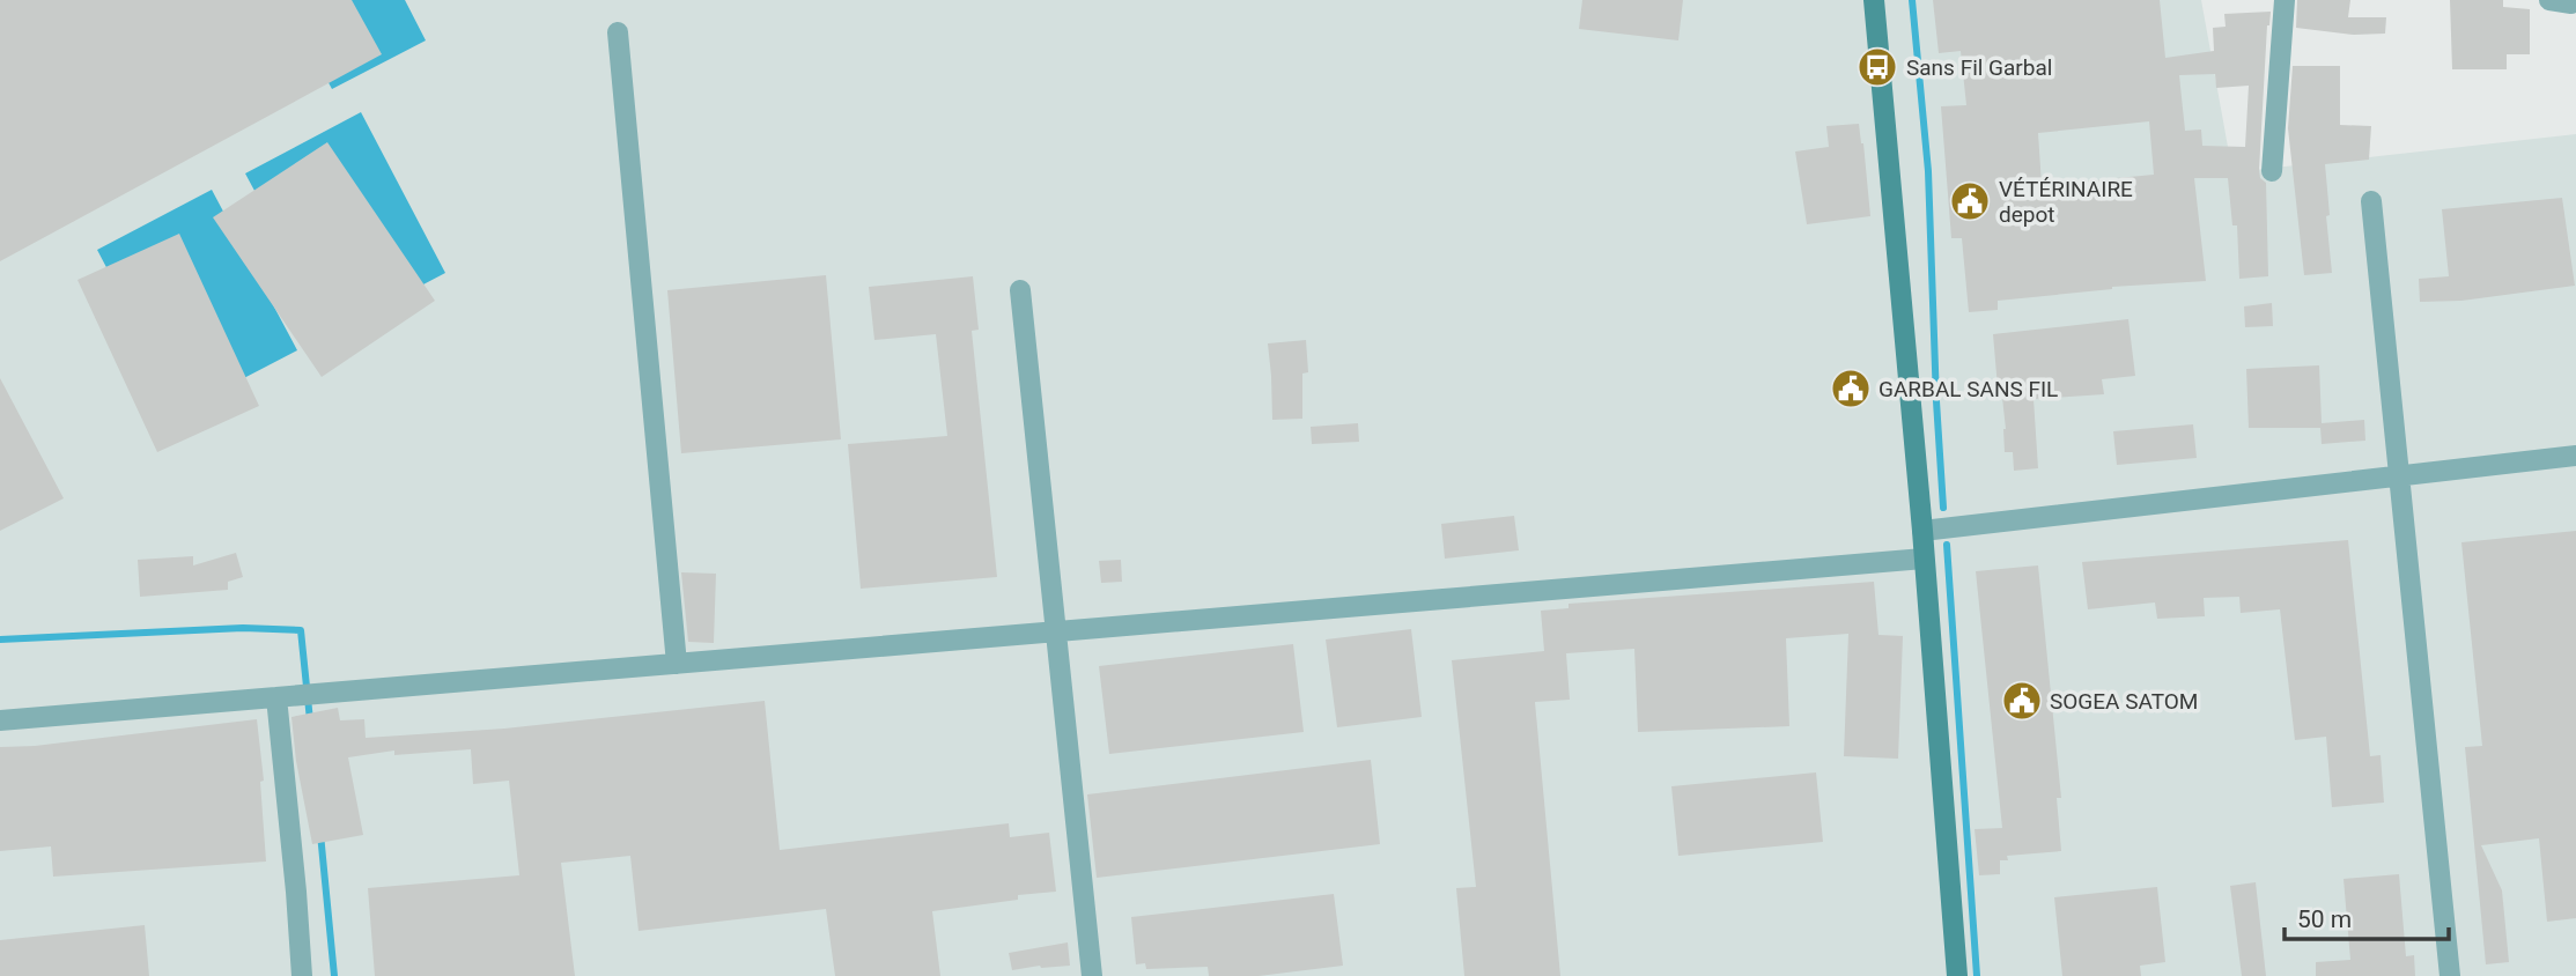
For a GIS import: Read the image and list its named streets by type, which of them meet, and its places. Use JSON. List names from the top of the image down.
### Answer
{
  "places": {
    "bus stop": ["Sans Fil Garbal"],
    "public building": ["VÉTÉRINAIRE depot", "GARBAL SANS FIL", "SOGEA SATOM"]
  },
  "scale_bar": "50 m"
}
